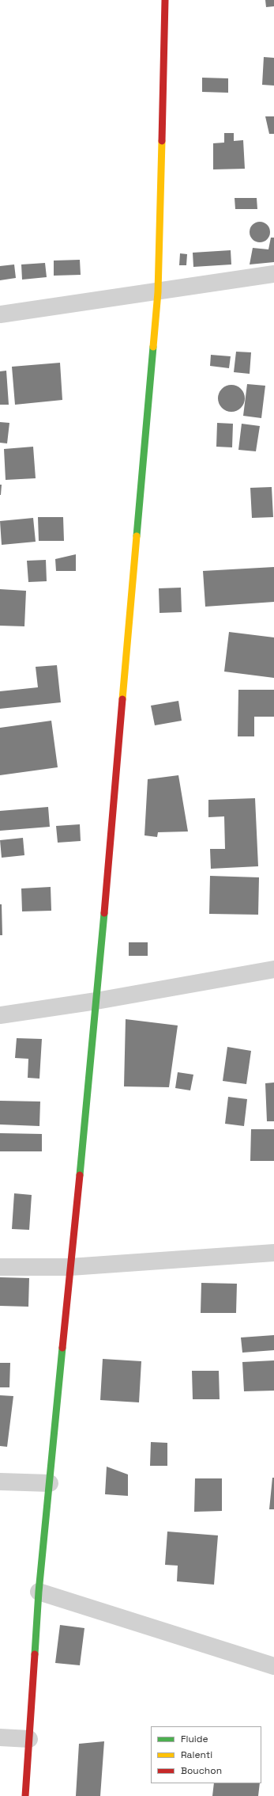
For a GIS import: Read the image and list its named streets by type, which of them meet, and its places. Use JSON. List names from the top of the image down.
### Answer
{
  "legend": ["Fluide", "Ralenti", "Bouchon"]
}
